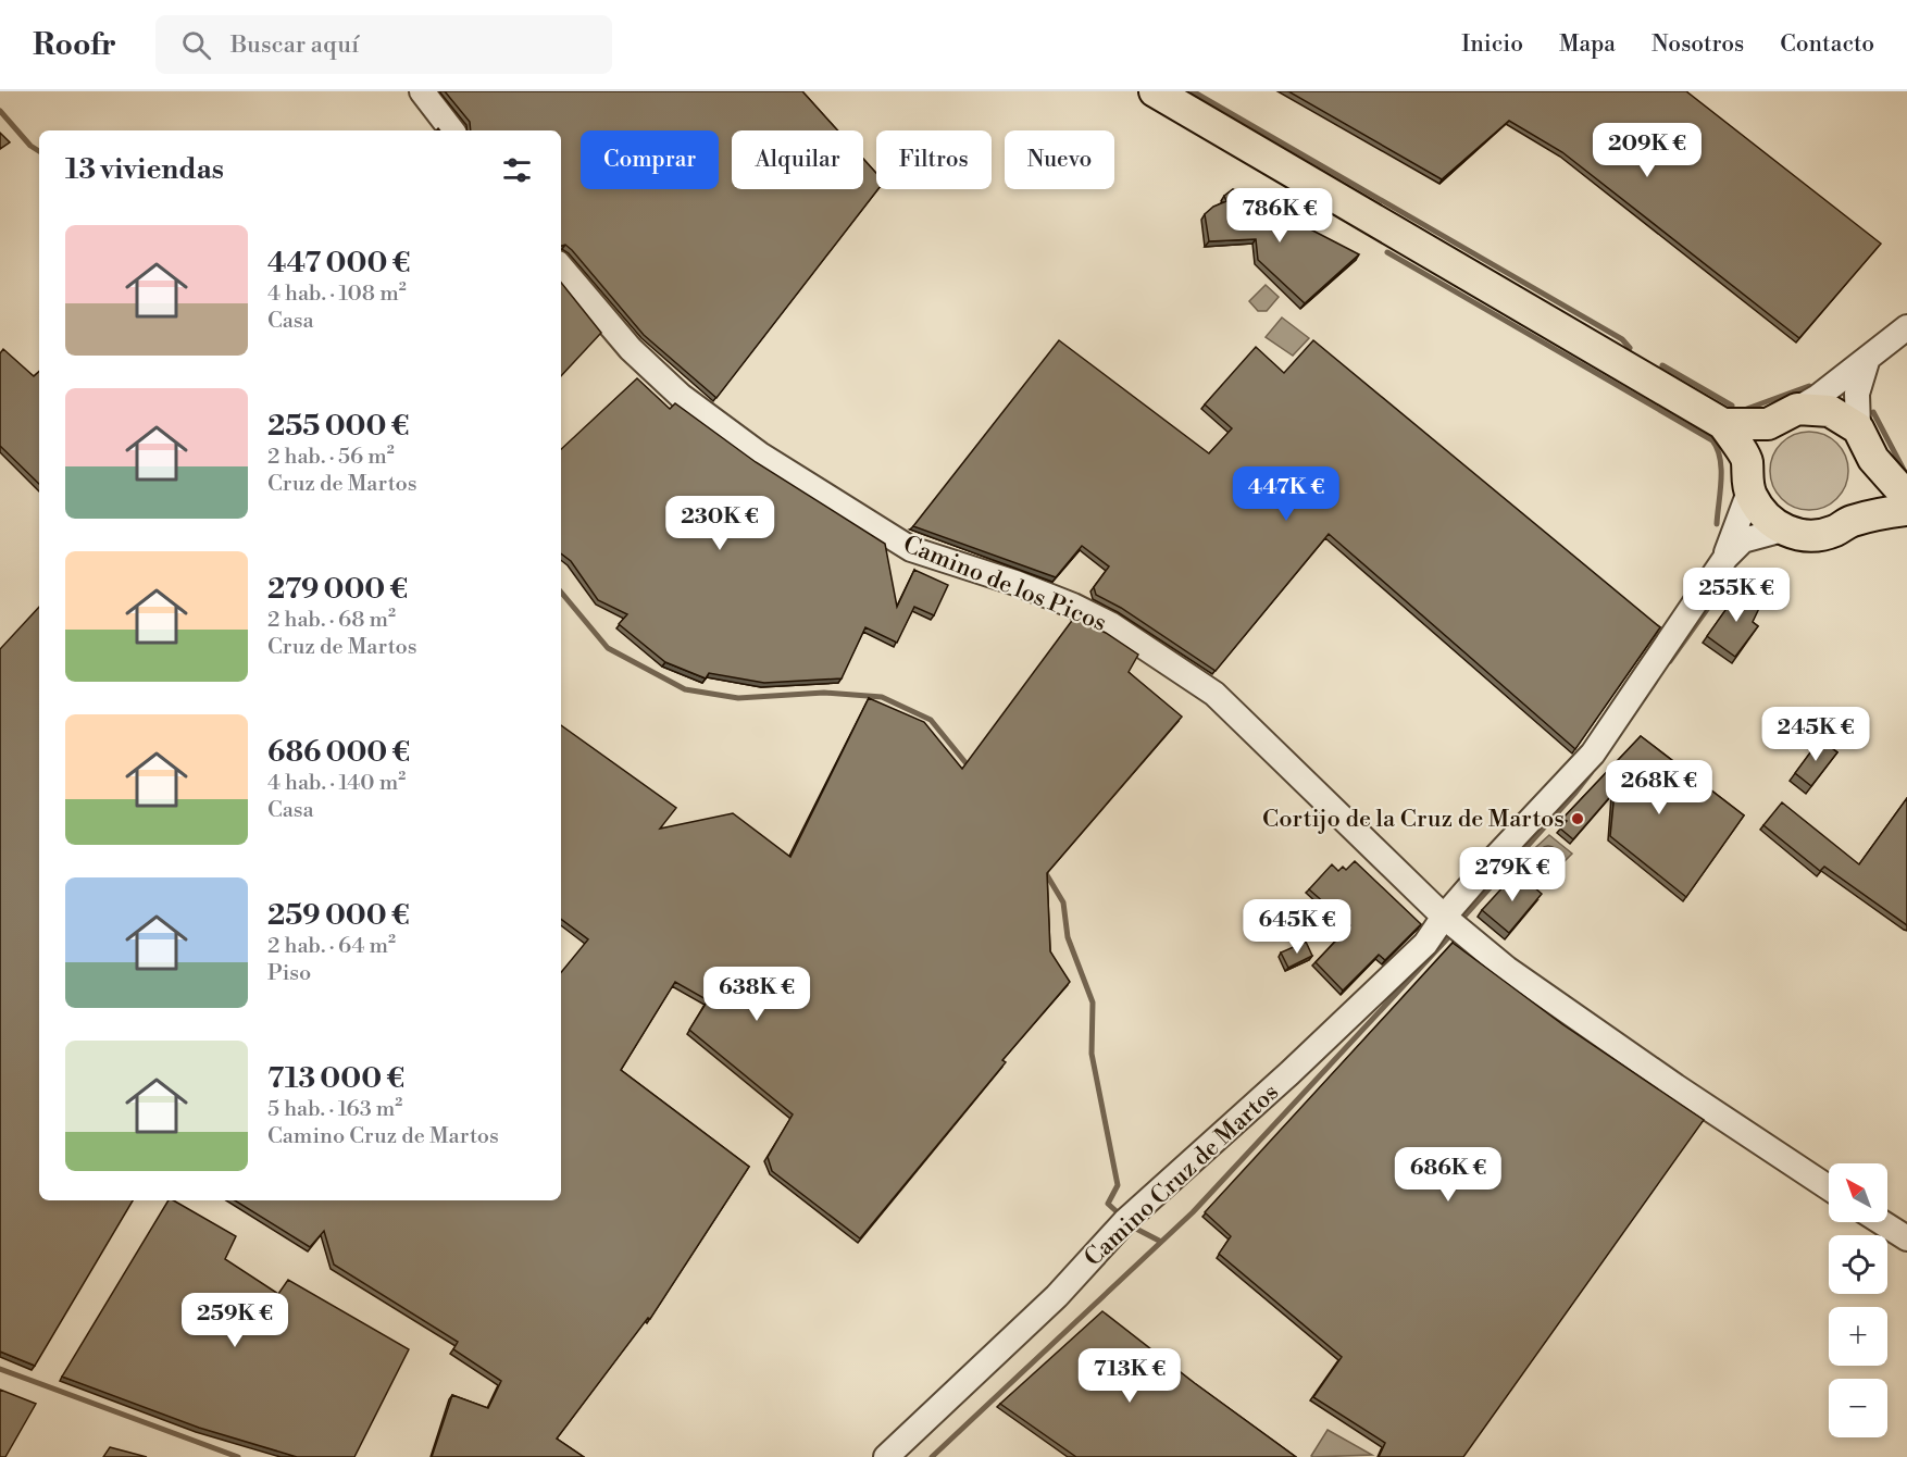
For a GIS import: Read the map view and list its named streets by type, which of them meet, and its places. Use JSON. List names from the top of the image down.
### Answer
{
  "streets": {
    "street": ["Camino de los Picos", "Camino Cruz de Martos"]
  },
  "crossings": [
    ["Camino de los Picos", "Camino Cruz de Martos"]
  ],
  "places": ["Cortijo de la Cruz de Martos"],
  "north": "top left",
  "page": {
    "header": "Roofr",
    "search": "Buscar aquí",
    "nav": [
      "Inicio",
      "Mapa",
      "Nosotros",
      "Contacto"
    ],
    "price": [
      "209K €",
      "786K €",
      "447K €",
      "230K €",
      "255K €",
      "245K €",
      "268K €",
      "279K €",
      "645K €",
      "638K €",
      "686K €",
      "259K €",
      "713K €"
    ],
    "chip": [
      "Comprar",
      "Alquilar",
      "Filtros",
      "Nuevo"
    ],
    "heading": "13 viviendas",
    "list": [
      {
        "name": "447 000 €",
        "note": "4 hab. · 108 m² · Casa"
      },
      {
        "name": "255 000 €",
        "note": "2 hab. · 56 m² · Cruz de Martos"
      },
      {
        "name": "279 000 €",
        "note": "2 hab. · 68 m² · Cruz de Martos"
      },
      {
        "name": "686 000 €",
        "note": "4 hab. · 140 m² · Casa"
      },
      {
        "name": "259 000 €",
        "note": "2 hab. · 64 m² · Piso"
      },
      {
        "name": "713 000 €",
        "note": "5 hab. · 163 m² · Camino Cruz de Martos"
      }
    ],
    "map_buttons": ["+", "−"]
  }
}
